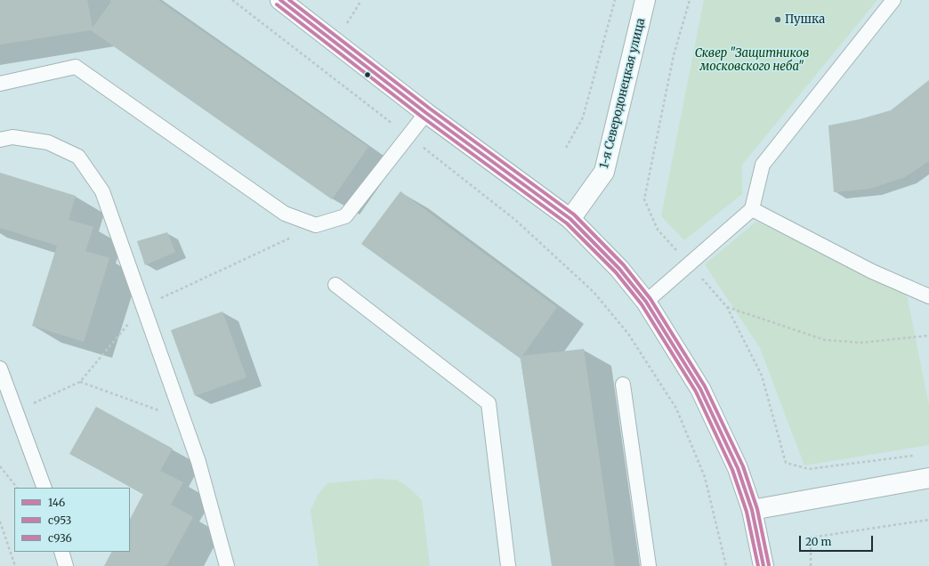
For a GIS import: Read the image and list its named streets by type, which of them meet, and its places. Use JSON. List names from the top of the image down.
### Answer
{
  "streets": {
    "street": ["1-я Северодонецкая улица"]
  },
  "parks": ["Сквер \"Защитников московского неба\""],
  "places": ["Пушка"],
  "lines": ["transit line 146", "transit line с936", "transit line с953"],
  "legend": ["146", "с953", "с936"],
  "scale_bar": "20 m"
}
